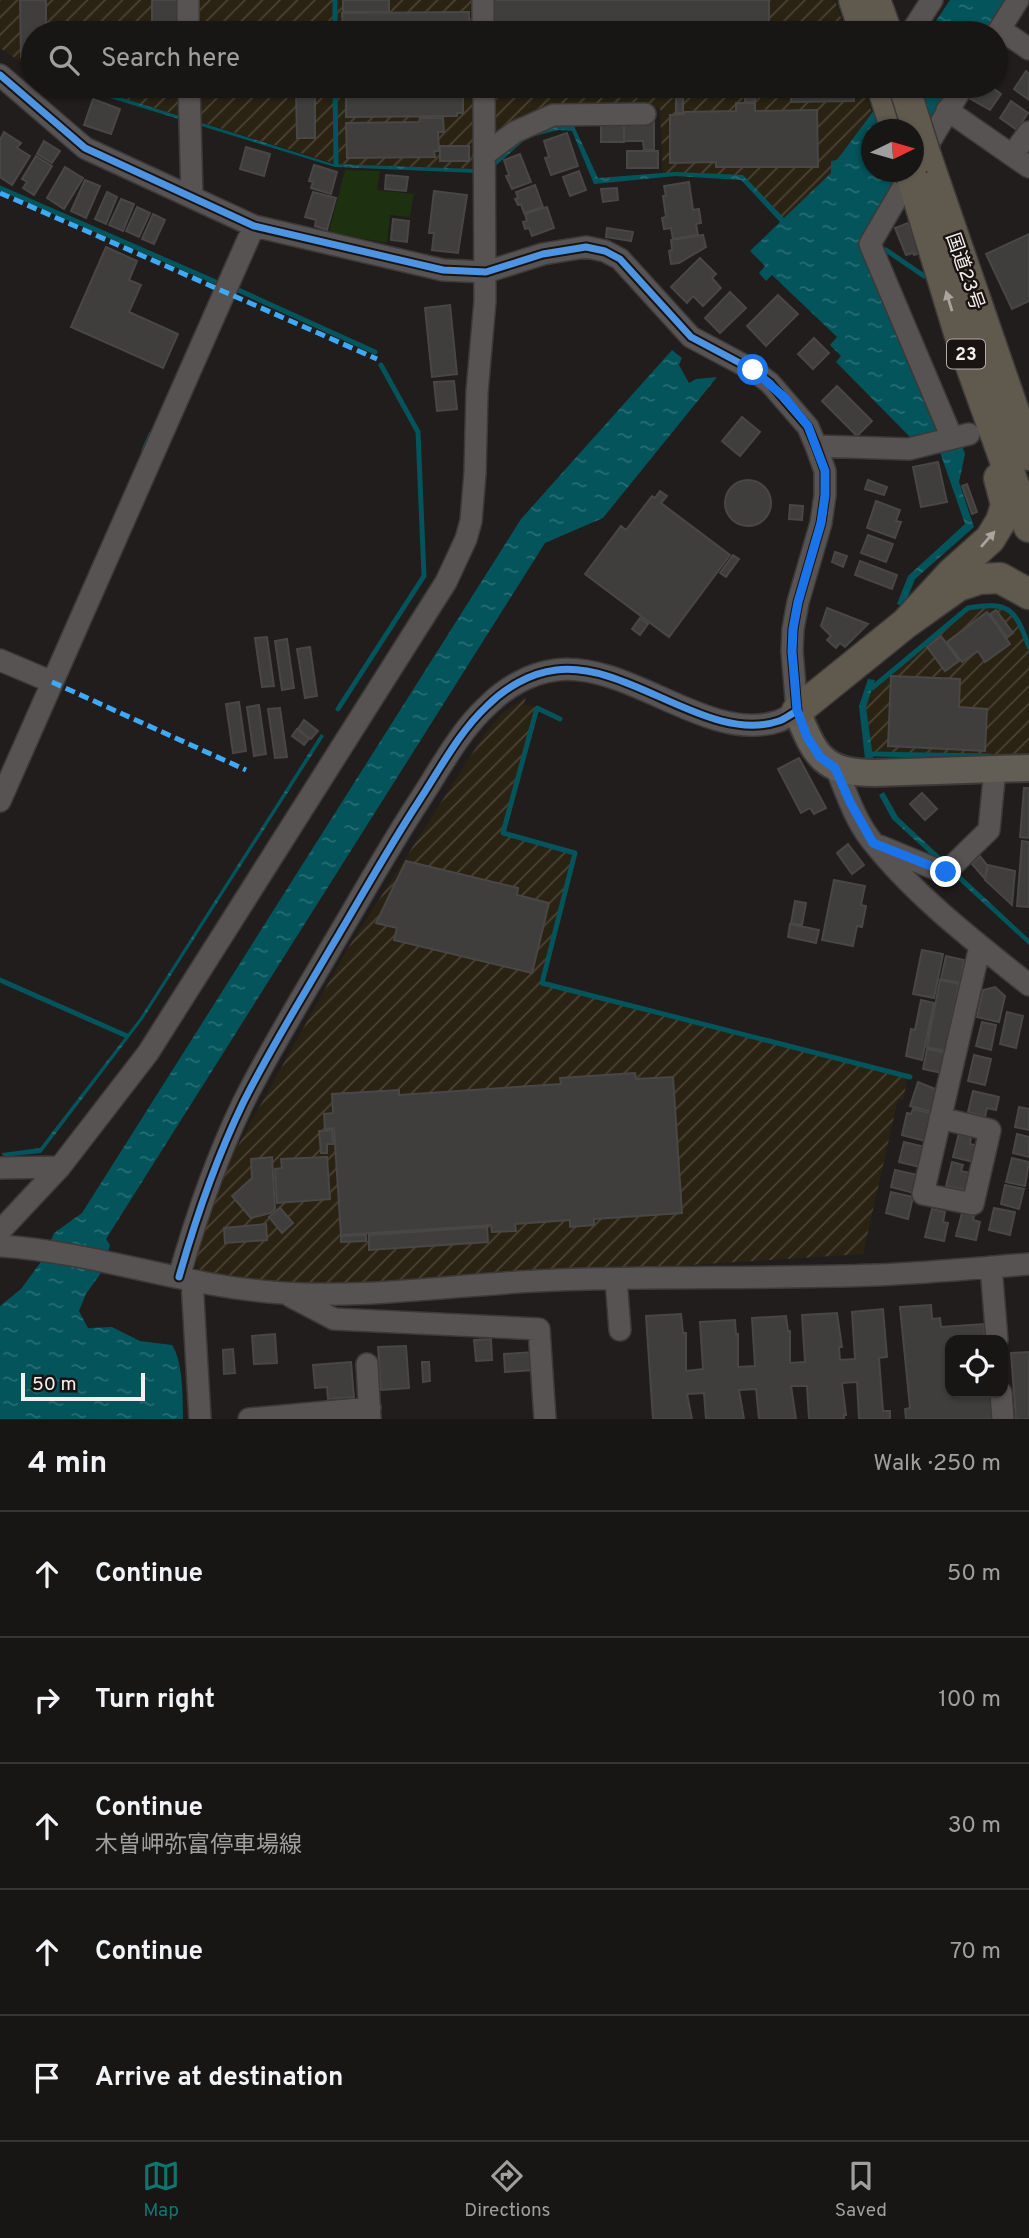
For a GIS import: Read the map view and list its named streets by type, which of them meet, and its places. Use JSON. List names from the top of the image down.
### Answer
{
  "streets": {
    "highway": ["国道23号", "23"]
  },
  "crossings": [
    ["国道23号", "23"]
  ],
  "scale_bar": "50 m",
  "north": "right",
  "page": {
    "search": "Search here",
    "scale": "50 m",
    "heading": ["4 min", "Walk · 250 m"],
    "list": [
      ["Continue", "50 m"],
      ["Turn right", "100 m"],
      ["Continue", "木曽岬弥富停車場線", "30 m"],
      ["Continue", "70 m"],
      "Arrive at destination"
    ],
    "nav": ["Map", "Directions", "Saved"]
  }
}
